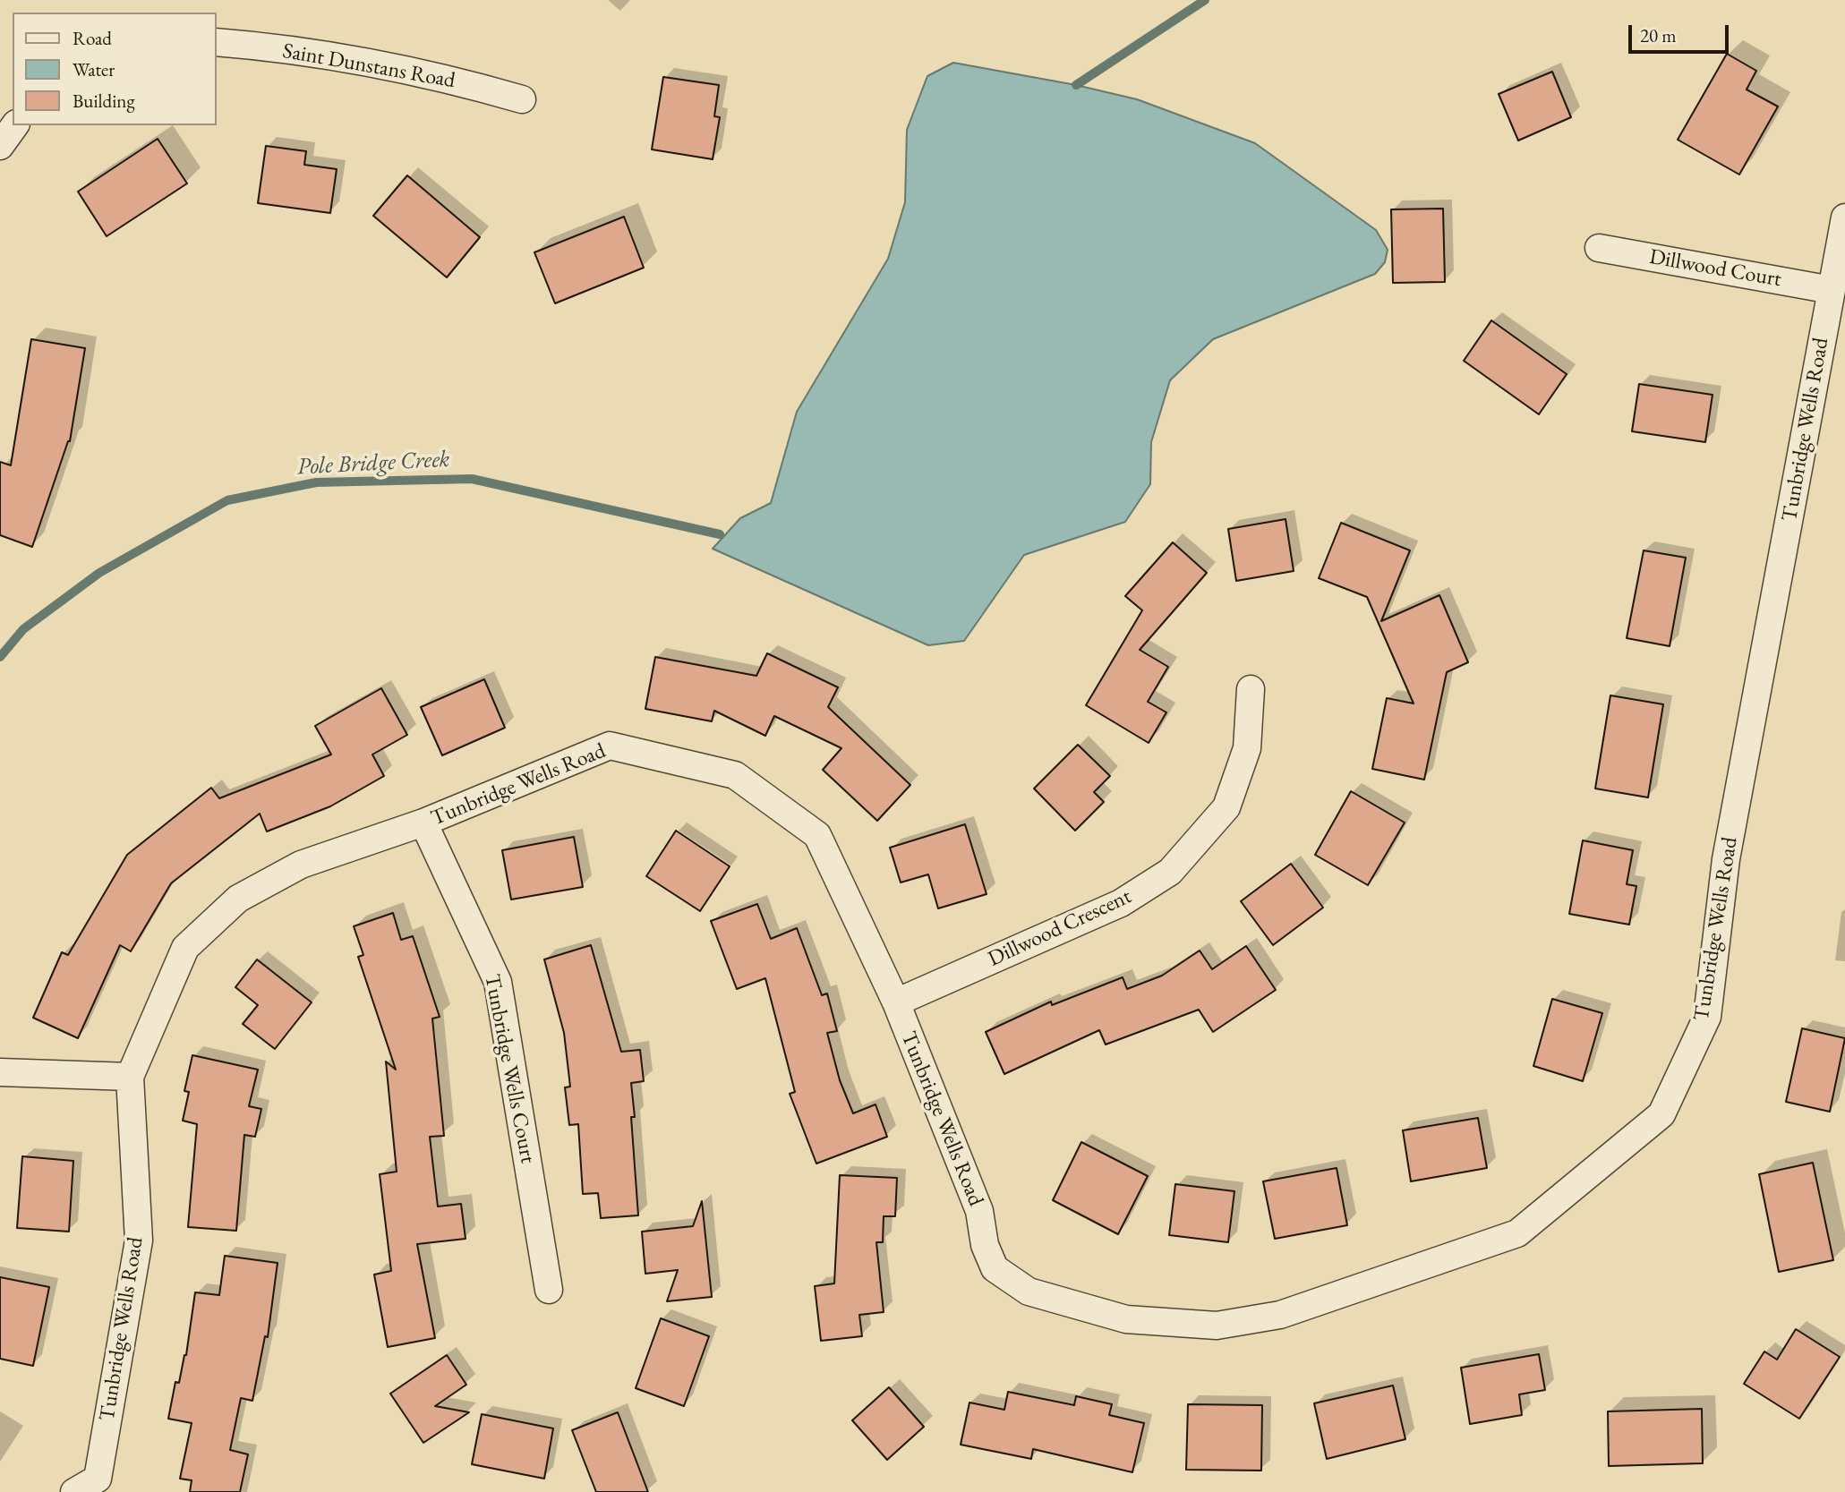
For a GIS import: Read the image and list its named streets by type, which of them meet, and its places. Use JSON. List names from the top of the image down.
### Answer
{
  "streets": {
    "street": [
      "Saint Dunstans Road",
      "Dillwood Court",
      "Tunbridge Wells Road",
      "Dillwood Crescent",
      "Tunbridge Wells Court"
    ]
  },
  "crossings": [
    ["Dillwood Court", "Tunbridge Wells Road"],
    ["Tunbridge Wells Road", "Dillwood Crescent"],
    ["Tunbridge Wells Road", "Tunbridge Wells Court"]
  ],
  "water": ["Pole Bridge Creek"],
  "legend": ["Road", "Water", "Building"],
  "scale_bar": "20 m"
}
